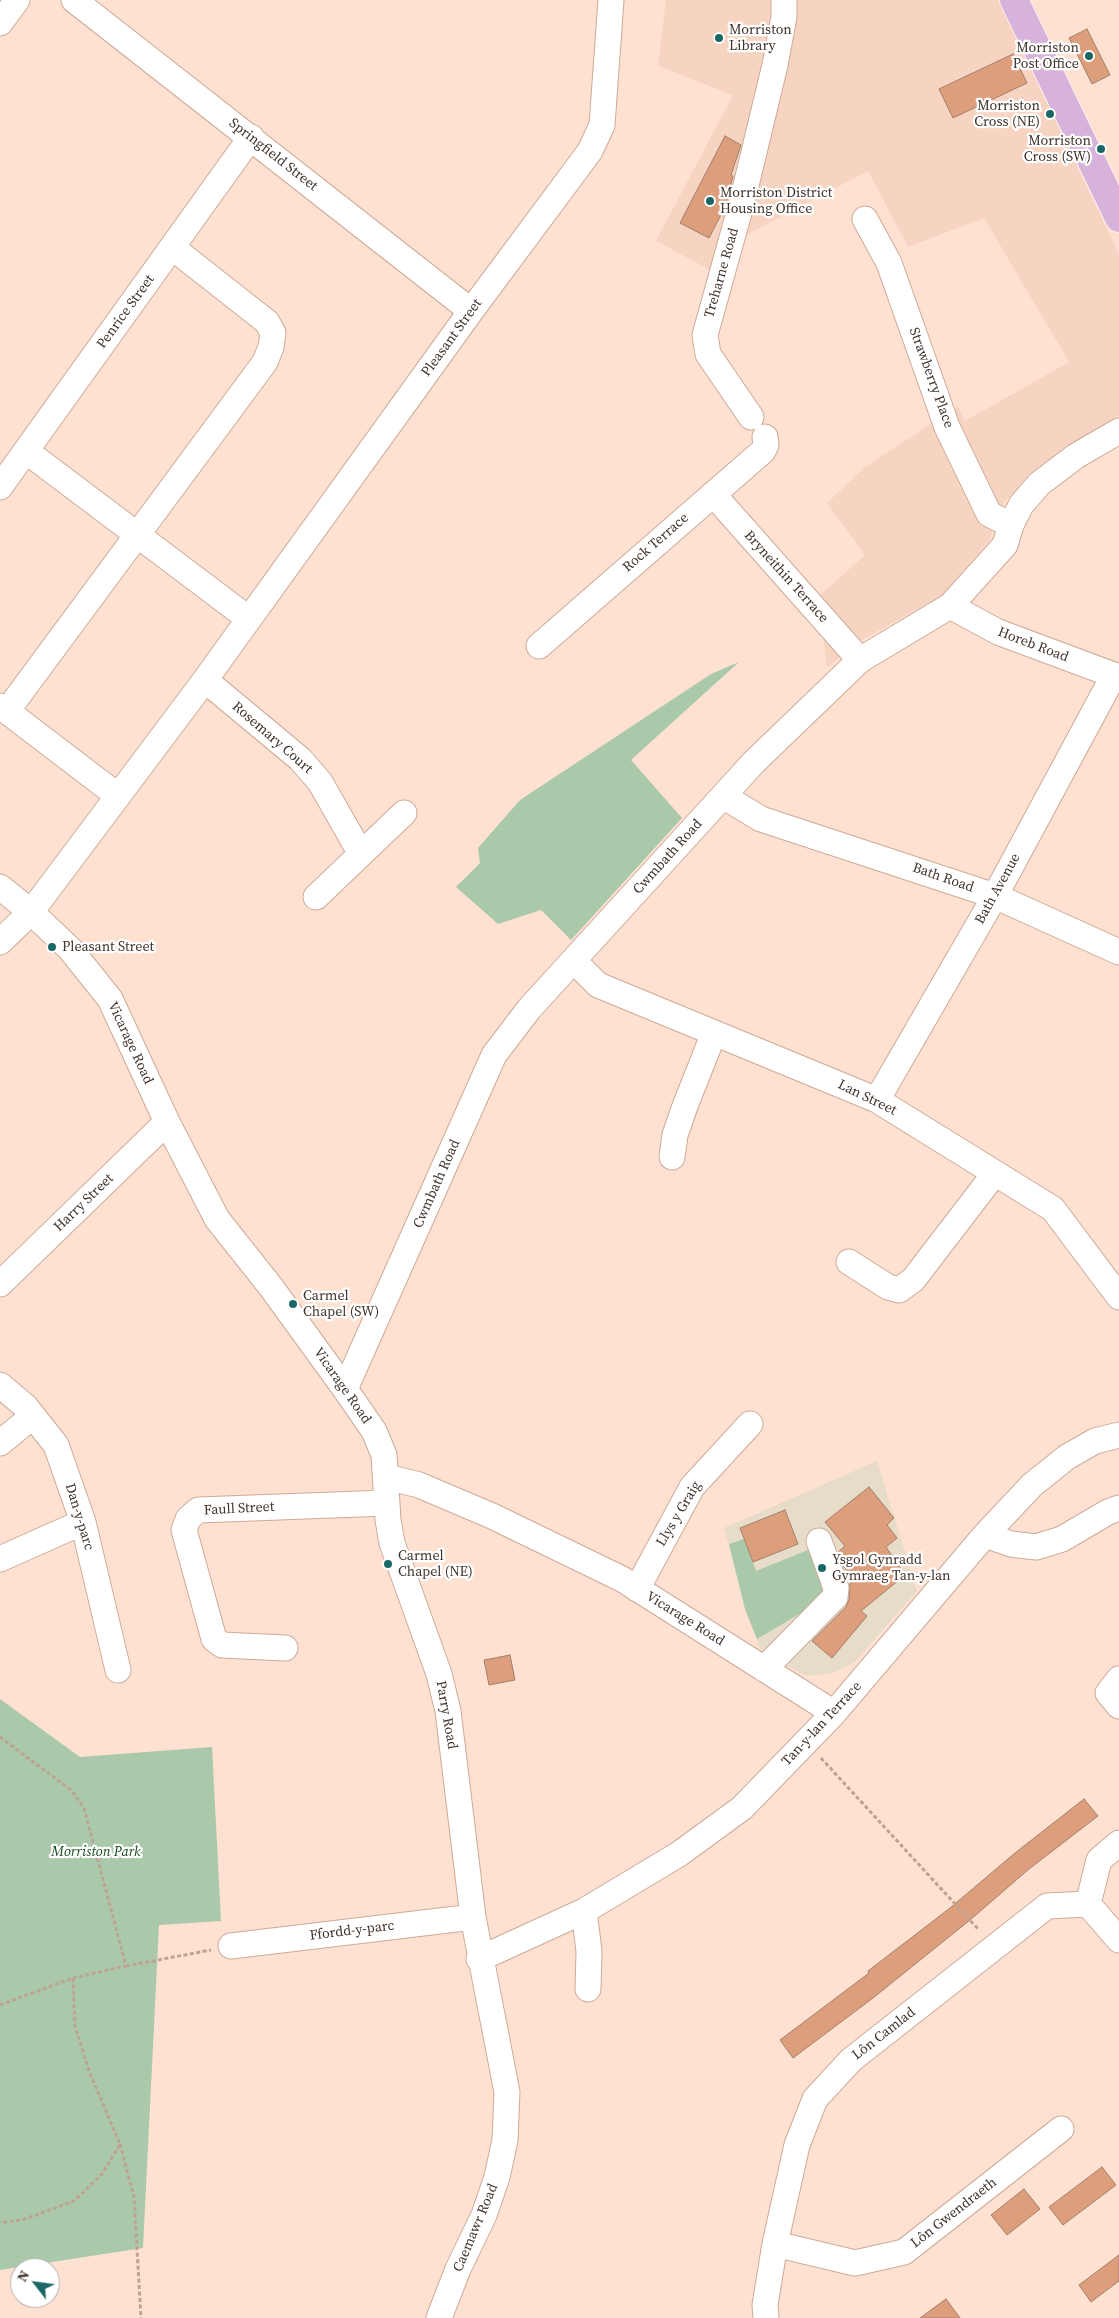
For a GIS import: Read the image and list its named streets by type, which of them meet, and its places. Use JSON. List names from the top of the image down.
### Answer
{
  "streets": {
    "street": [
      "Springfield Street",
      "Treharne Road",
      "Penrice Street",
      "Pleasant Street",
      "Strawberry Place",
      "Rock Terrace",
      "Bryneithin Terrace",
      "Horeb Road",
      "Rosemary Court",
      "Cwmbath Road",
      "Bath Road",
      "Bath Avenue",
      "Vicarage Road",
      "Lan Street",
      "Harry Street",
      "Faull Street",
      "Llys y Graig",
      "Dan-y-parc",
      "Parry Road",
      "Tan-y-lan Terrace",
      "Ffordd-y-parc",
      "Lôn Camlad",
      "Lôn Gwendraeth",
      "Caemawr Road"
    ]
  },
  "crossings": [
    ["Springfield Street", "Penrice Street"],
    ["Springfield Street", "Pleasant Street"],
    ["Treharne Road", "Rock Terrace"],
    ["Pleasant Street", "Rosemary Court"],
    ["Strawberry Place", "Cwmbath Road"],
    ["Rock Terrace", "Bryneithin Terrace"],
    ["Bryneithin Terrace", "Cwmbath Road"],
    ["Horeb Road", "Cwmbath Road"],
    ["Horeb Road", "Bath Avenue"],
    ["Cwmbath Road", "Bath Road"],
    ["Cwmbath Road", "Vicarage Road"],
    ["Cwmbath Road", "Lan Street"],
    ["Bath Road", "Bath Avenue"],
    ["Bath Avenue", "Lan Street"],
    ["Vicarage Road", "Harry Street"],
    ["Vicarage Road", "Llys y Graig"],
    ["Vicarage Road", "Parry Road"],
    ["Vicarage Road", "Tan-y-lan Terrace"],
    ["Faull Street", "Parry Road"],
    ["Parry Road", "Tan-y-lan Terrace"],
    ["Parry Road", "Ffordd-y-parc"],
    ["Parry Road", "Caemawr Road"],
    ["Tan-y-lan Terrace", "Caemawr Road"],
    ["Lôn Camlad", "Lôn Gwendraeth"]
  ],
  "parks": ["Morriston Park"],
  "places": [
    "Morriston Library",
    "Morriston Post Office",
    "Morriston Cross (NE)",
    "Morriston Cross (SW)",
    "Morriston District Housing Office",
    "Pleasant Street",
    "Carmel Chapel (SW)",
    "Carmel Chapel (NE)",
    "Ysgol Gynradd Gymraeg Tan-y-lan"
  ],
  "north": "top left"
}
